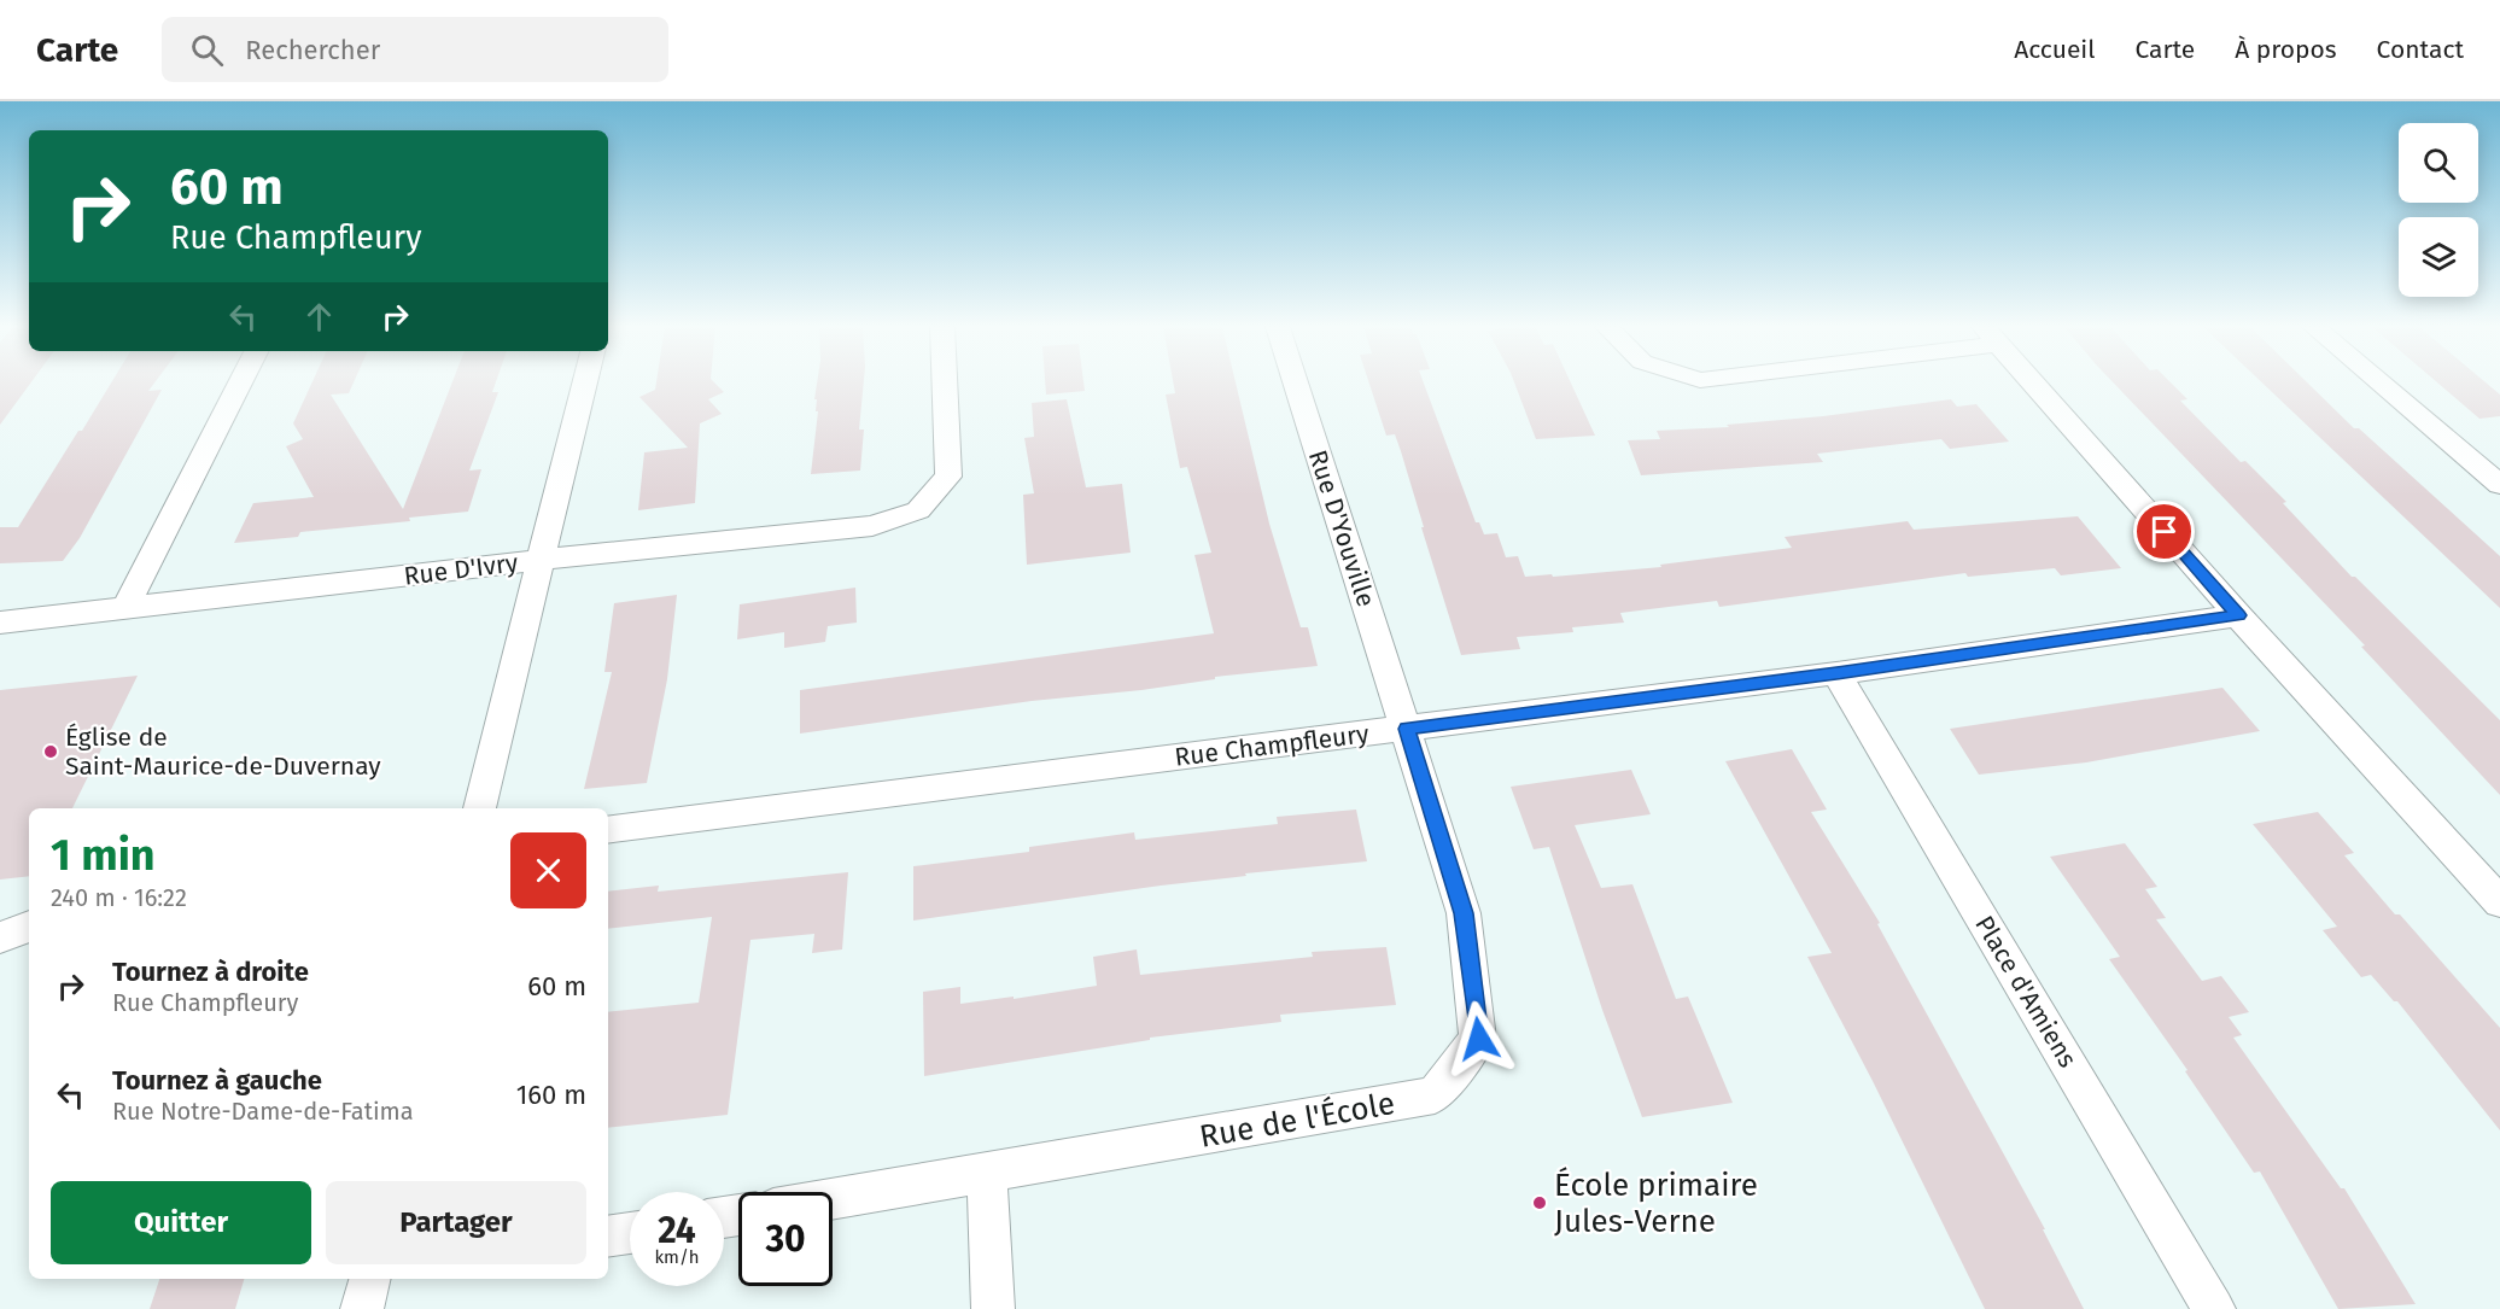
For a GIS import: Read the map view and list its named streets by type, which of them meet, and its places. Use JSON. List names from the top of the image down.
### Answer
{
  "streets": {
    "street": [
      "Rue D'Youville",
      "Rue D'Ivry",
      "Rue Champfleury",
      "Place d'Amiens",
      "Rue de l'École"
    ]
  },
  "crossings": [
    ["Rue D'Youville", "Rue Champfleury"],
    ["Rue D'Youville", "Rue de l'École"],
    ["Rue Champfleury", "Place d'Amiens"],
    ["Rue Champfleury", "Rue de l'École"]
  ],
  "places": ["Église de Saint-Maurice-de-Duvernay", "École primaire Jules-Verne"],
  "page": {
    "header": "Carte",
    "search": "Rechercher",
    "nav": [
      "Accueil",
      "Carte",
      "À propos",
      "Contact"
    ],
    "turn": ["60 m", "Rue Champfleury"],
    "heading": ["1 min", "240 m · 16:22"],
    "list": [
      {
        "name": "Tournez à droite",
        "note": "Rue Champfleury",
        "value": "60 m"
      },
      {
        "name": "Tournez à gauche",
        "note": "Rue Notre-Dame-de-Fatima",
        "value": "160 m"
      }
    ],
    "buttons": ["Quitter", "Partager"],
    "speed": "24 km/h",
    "limit": "30"
  }
}
